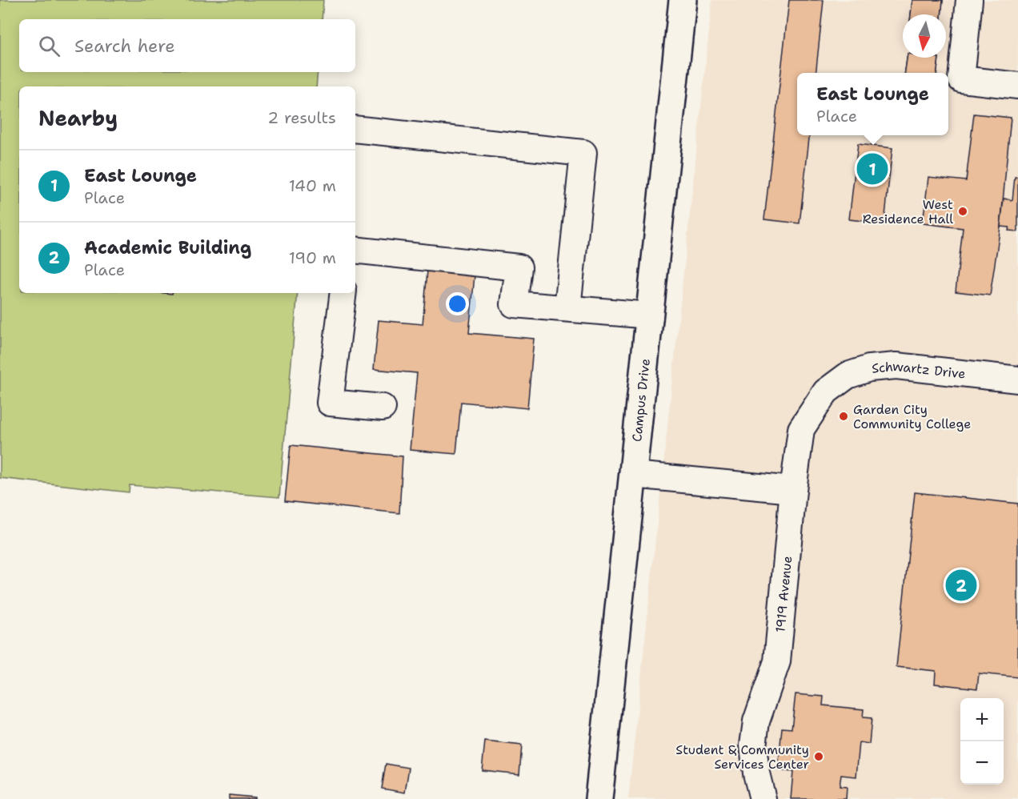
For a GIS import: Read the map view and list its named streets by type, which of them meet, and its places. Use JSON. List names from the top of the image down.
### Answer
{
  "streets": {
    "main road": ["Campus Drive"],
    "lane": ["Schwartz Drive", "1919 Avenue"]
  },
  "crossings": [
    ["Schwartz Drive", "1919 Avenue"]
  ],
  "places": ["West Residence Hall", "Garden City Community College", "Student & Community Services Center"],
  "north": "bottom",
  "page": {
    "search": "Search here",
    "popup": ["East Lounge", "Place"],
    "heading": ["Nearby", "2 results"],
    "list": [
      {
        "mark": "1",
        "name": "East Lounge",
        "note": "Place",
        "value": "140 m"
      },
      {
        "mark": "2",
        "name": "Academic Building",
        "note": "Place",
        "value": "190 m"
      }
    ],
    "pins": ["1", "2"],
    "map_buttons": ["+", "−"]
  }
}
